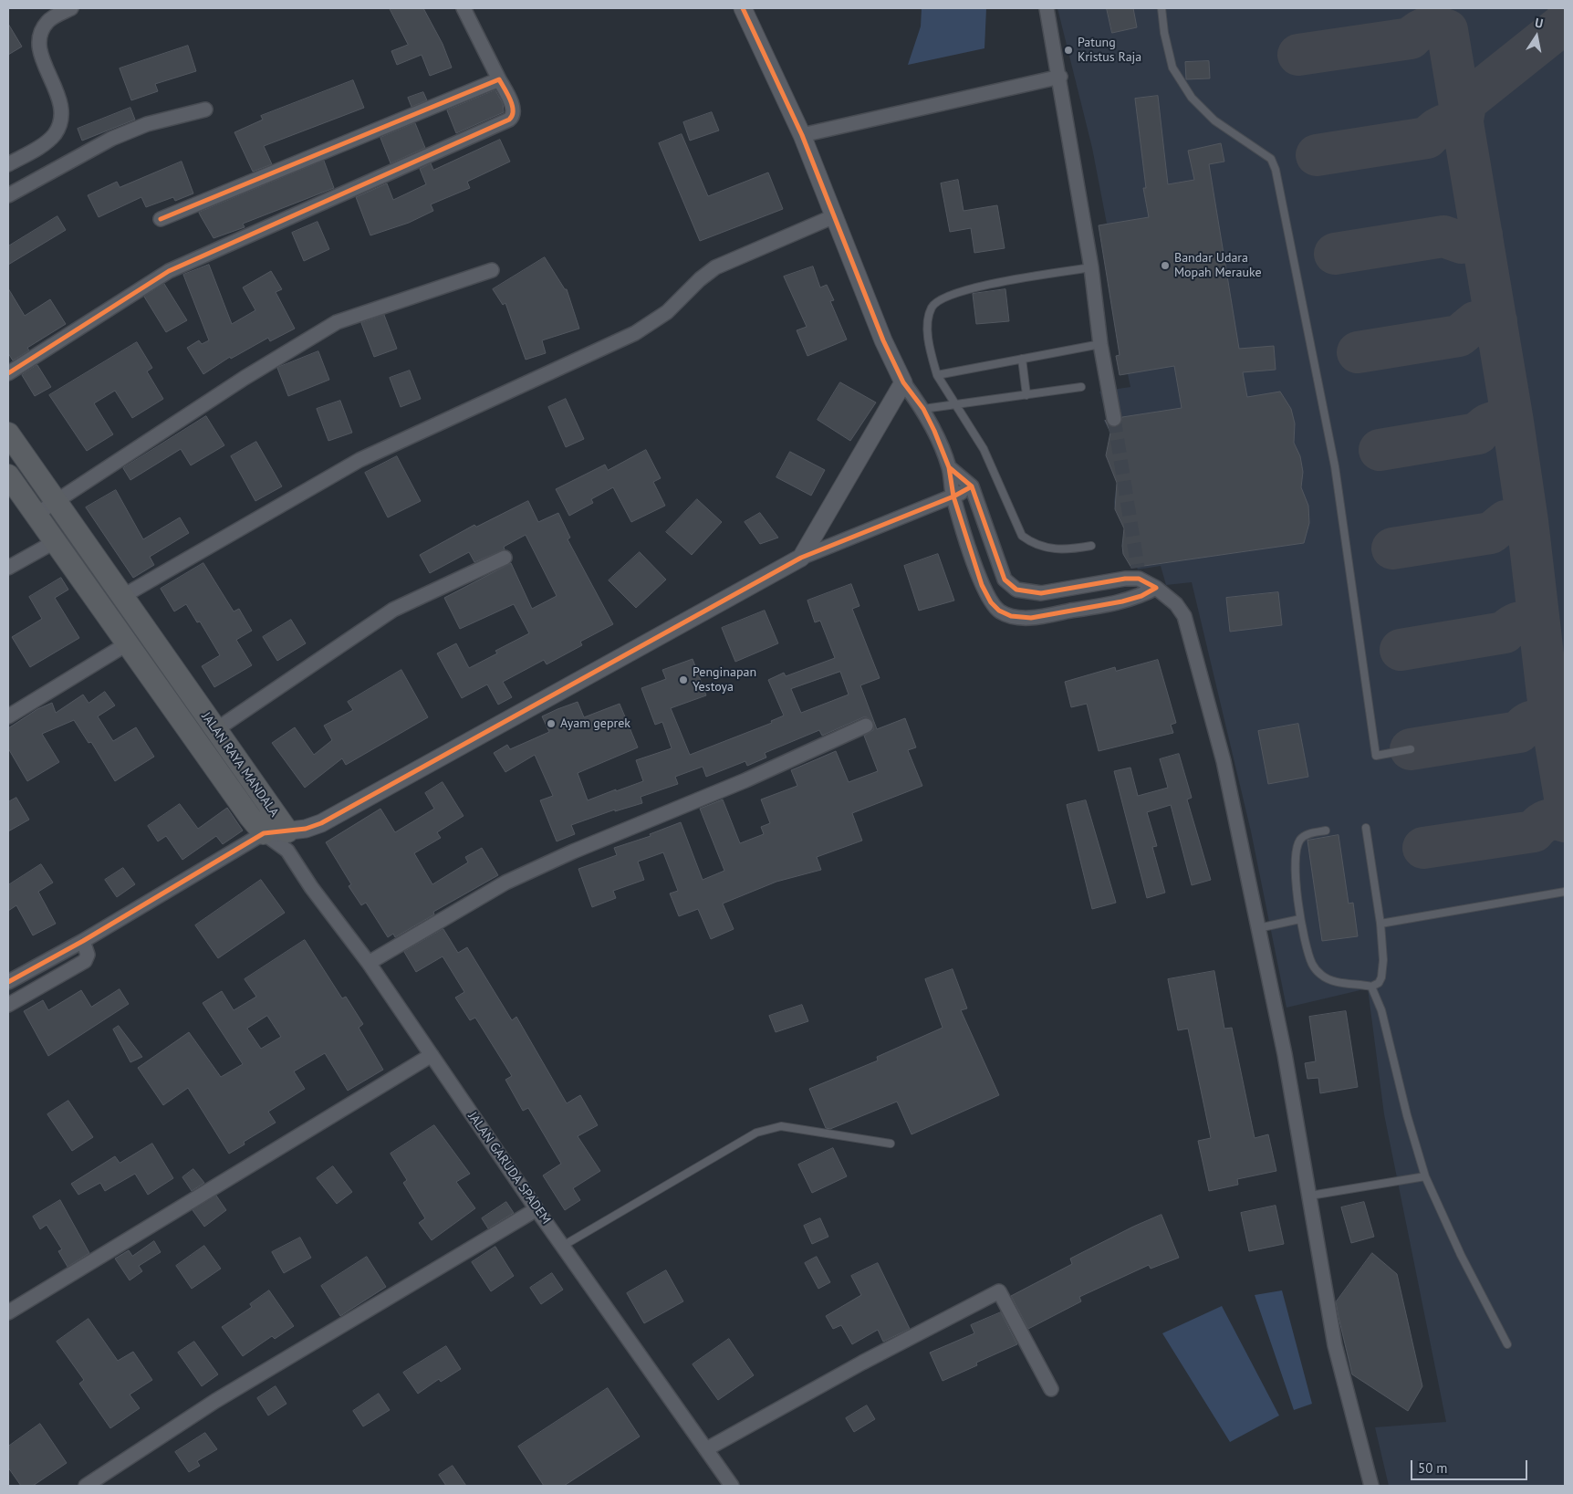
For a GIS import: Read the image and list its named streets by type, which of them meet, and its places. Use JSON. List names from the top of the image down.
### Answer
{
  "streets": {
    "highway": ["JALAN RAYA MANDALA"],
    "street": ["JALAN GARUDA SPADEM"]
  },
  "crossings": [
    ["JALAN RAYA MANDALA", "JALAN GARUDA SPADEM"]
  ],
  "places": [
    "Patung Kristus Raja",
    "Bandar Udara Mopah Merauke",
    "Penginapan Yestoya",
    "Ayam geprek"
  ],
  "scale_bar": "50 m",
  "north": "top"
}
